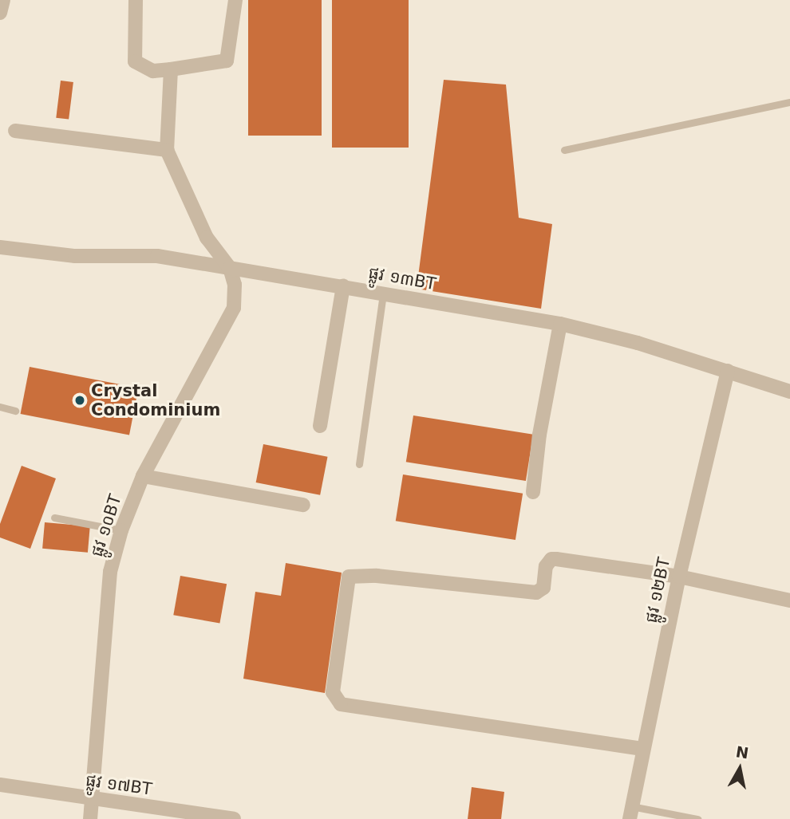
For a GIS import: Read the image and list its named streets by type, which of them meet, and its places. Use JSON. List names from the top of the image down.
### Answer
{
  "streets": {
    "street": [
      "ផ្លូវ ១៣BT",
      "ផ្លូវ ១០BT",
      "ផ្លូវ ១២BT",
      "ផ្លូវ ១៧BT"
    ]
  },
  "crossings": [
    ["ផ្លូវ ១៣BT", "ផ្លូវ ១០BT"],
    ["ផ្លូវ ១៣BT", "ផ្លូវ ១២BT"],
    ["ផ្លូវ ១០BT", "ផ្លូវ ១៧BT"]
  ],
  "places": ["Crystal Condominium"],
  "north": "top"
}
